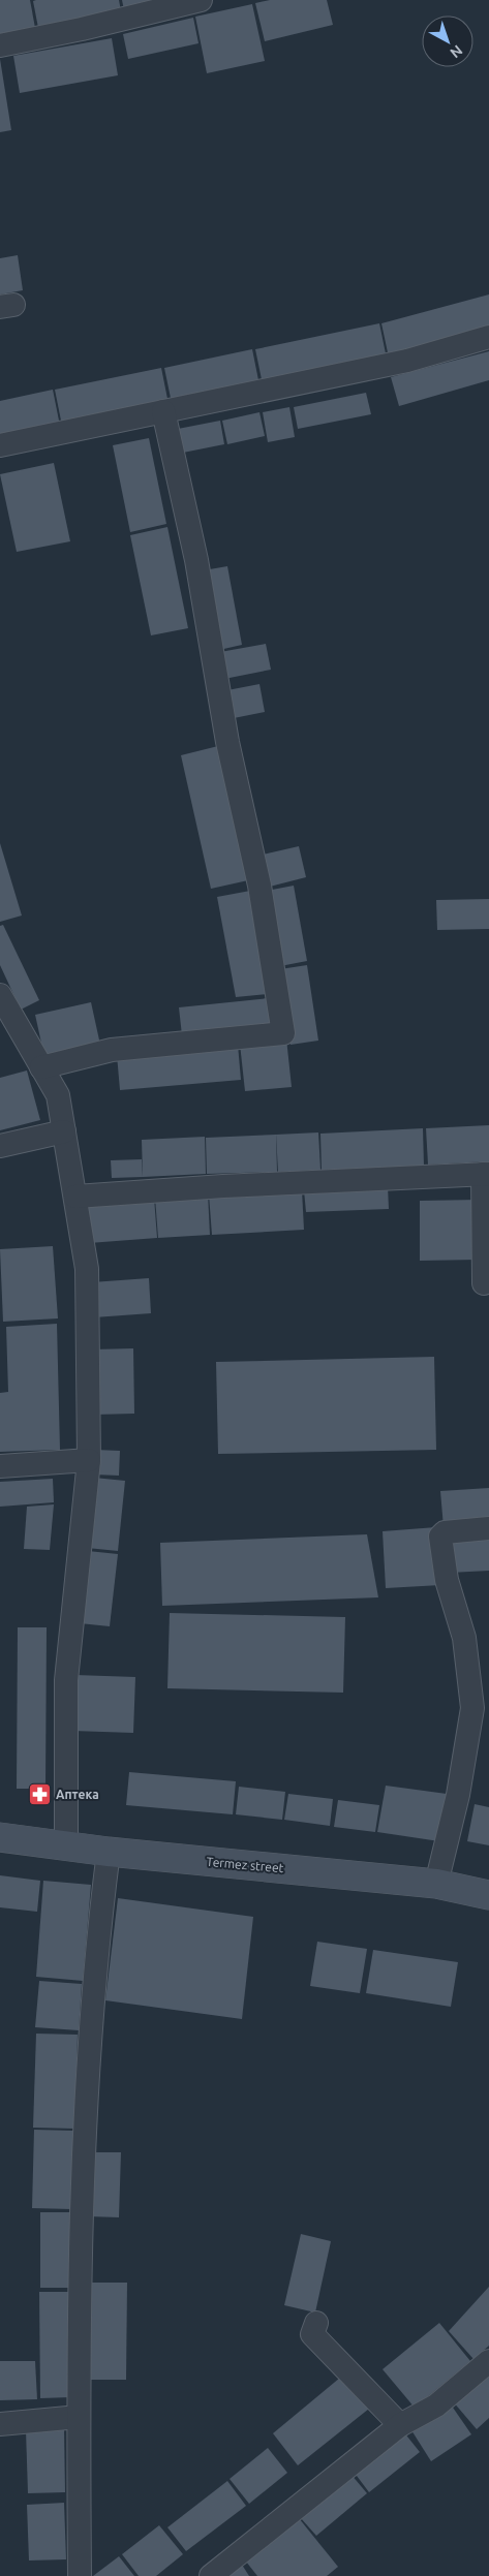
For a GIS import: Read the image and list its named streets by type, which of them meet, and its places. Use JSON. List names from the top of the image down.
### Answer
{
  "streets": {
    "main road": ["Termez street"]
  },
  "places": {
    "pharmacy": ["Аптека"]
  },
  "north": "bottom right"
}
